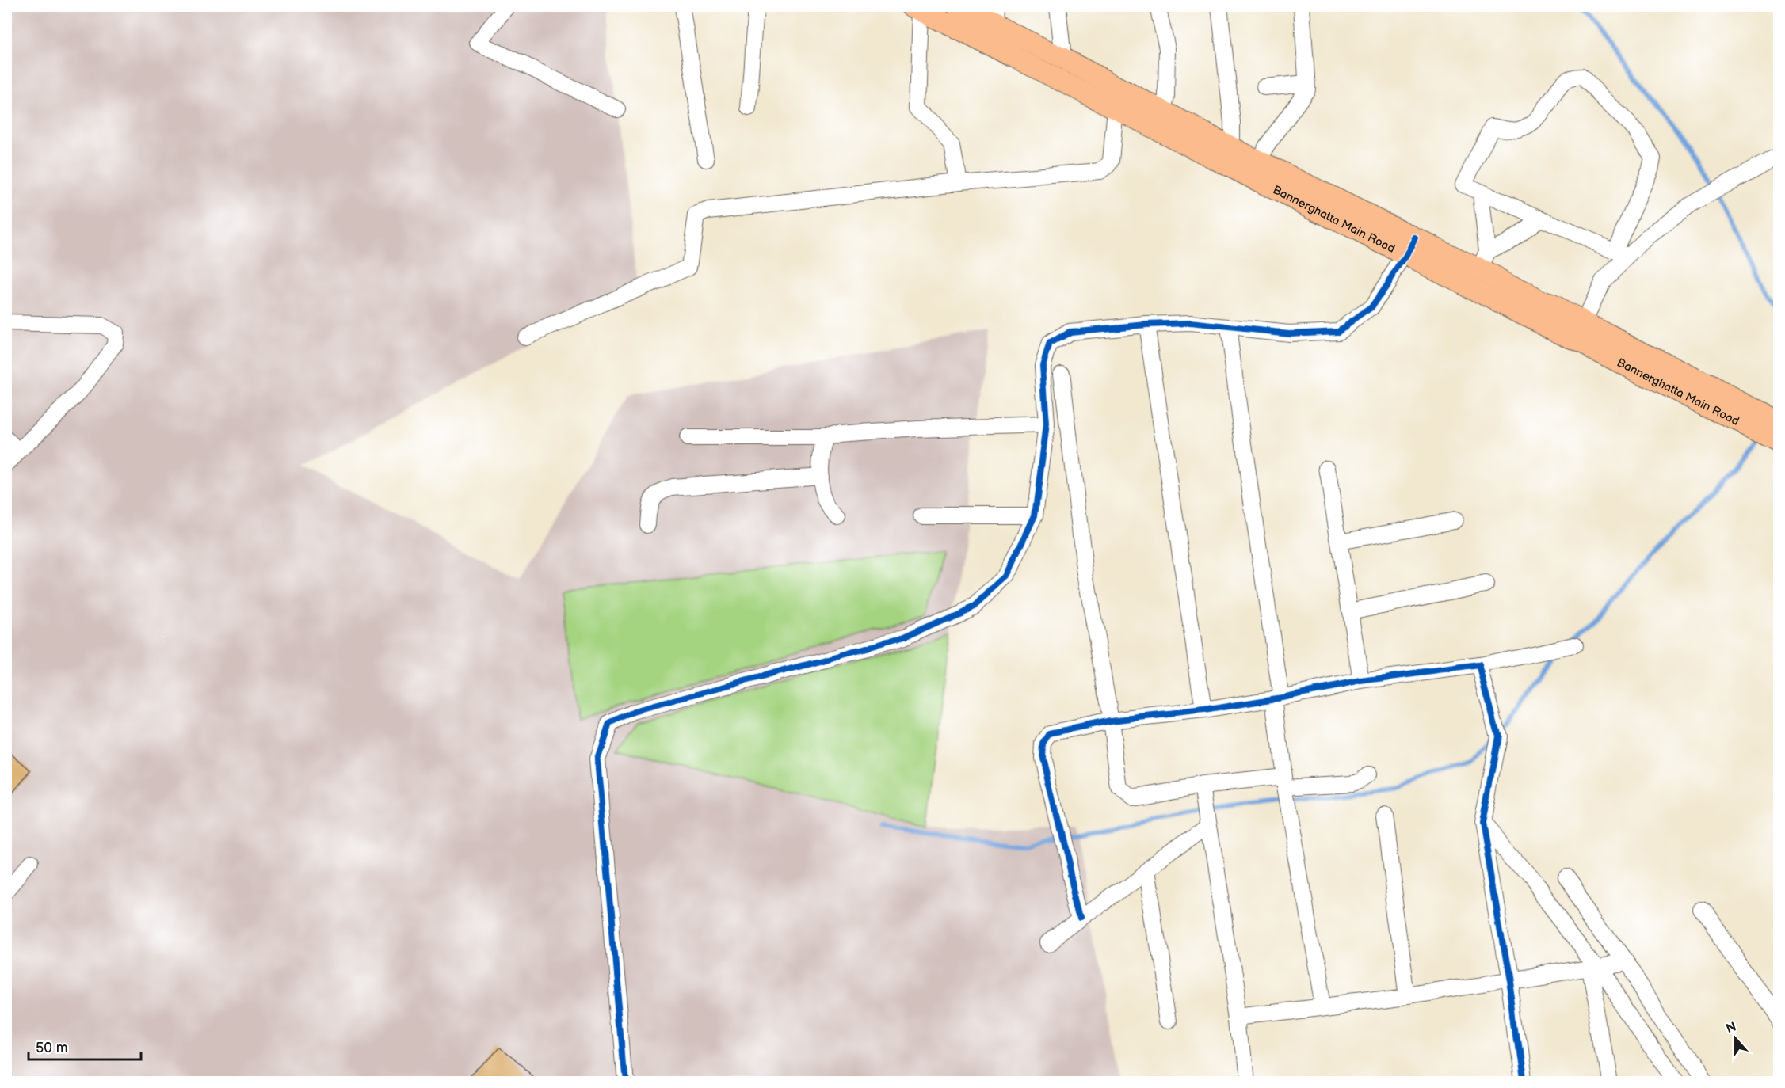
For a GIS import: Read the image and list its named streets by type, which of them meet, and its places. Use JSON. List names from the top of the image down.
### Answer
{
  "streets": {
    "main road": ["Bannerghatta Main Road"]
  },
  "scale_bar": "50 m",
  "north": "top"
}
